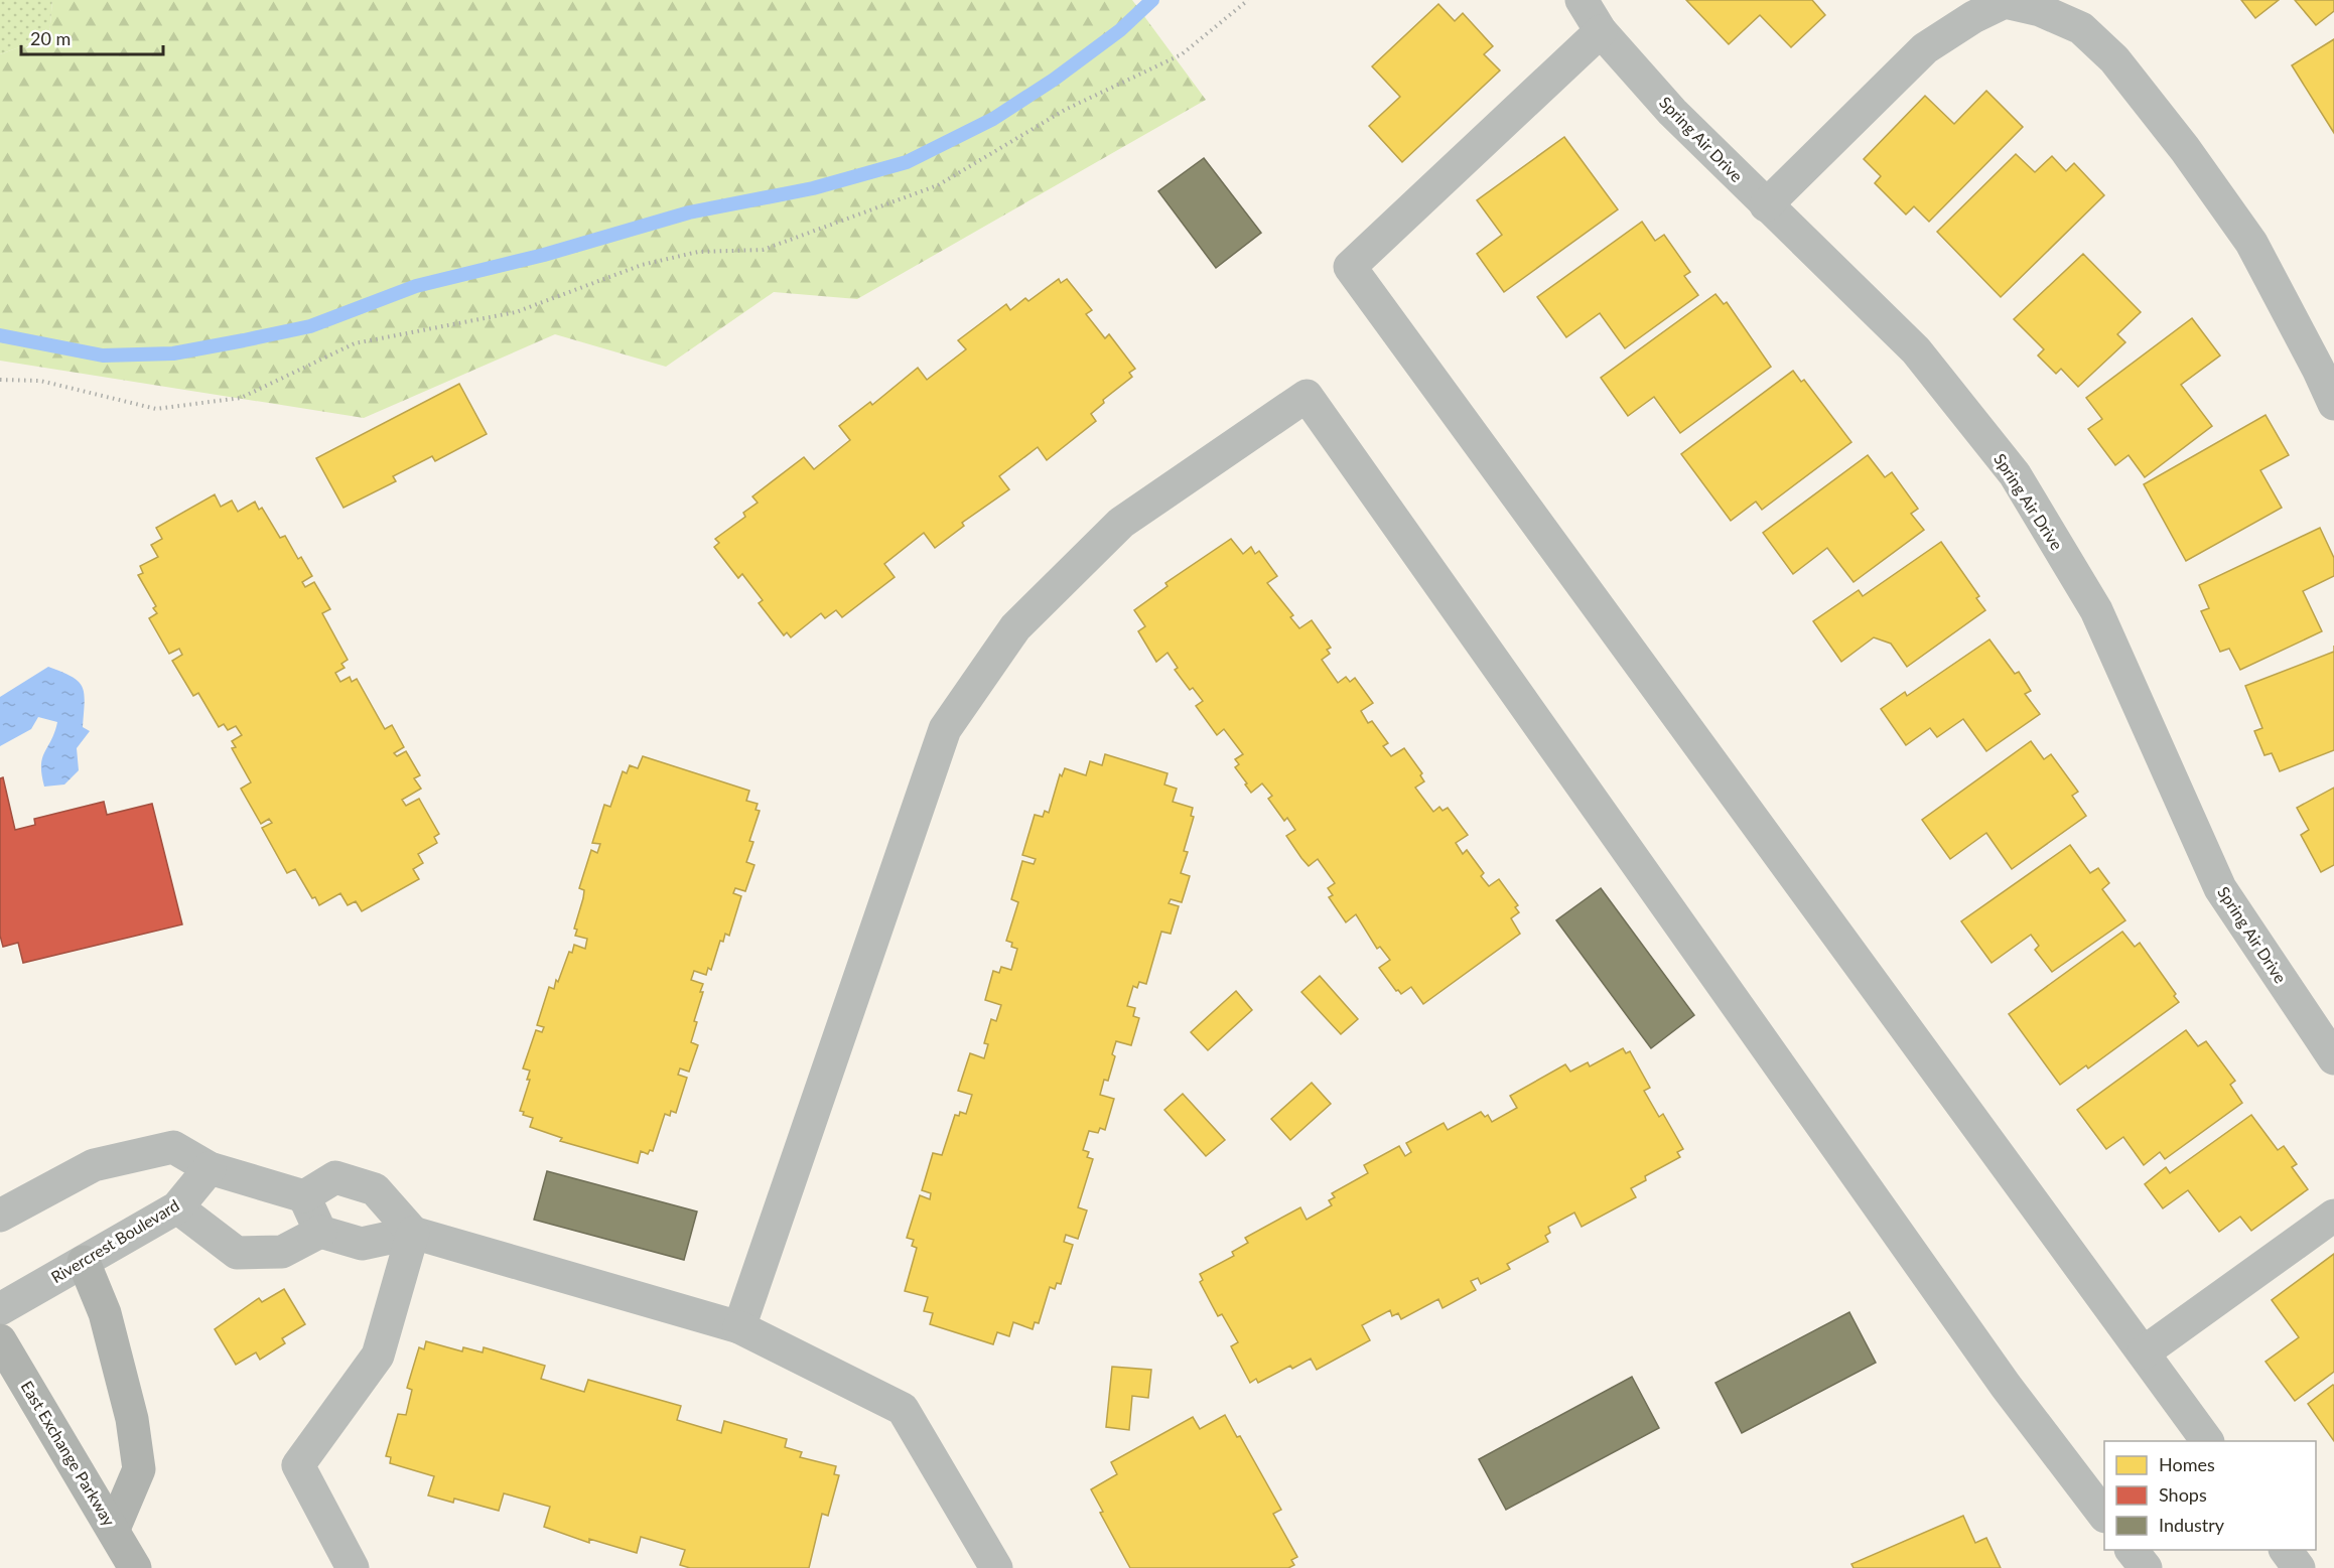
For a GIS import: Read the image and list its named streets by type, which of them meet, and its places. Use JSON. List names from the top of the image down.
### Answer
{
  "streets": {
    "main road": ["East Exchange Parkway"],
    "street": ["Spring Air Drive", "Rivercrest Boulevard"]
  },
  "legend": ["Homes", "Shops", "Industry"],
  "scale_bar": "20 m"
}
